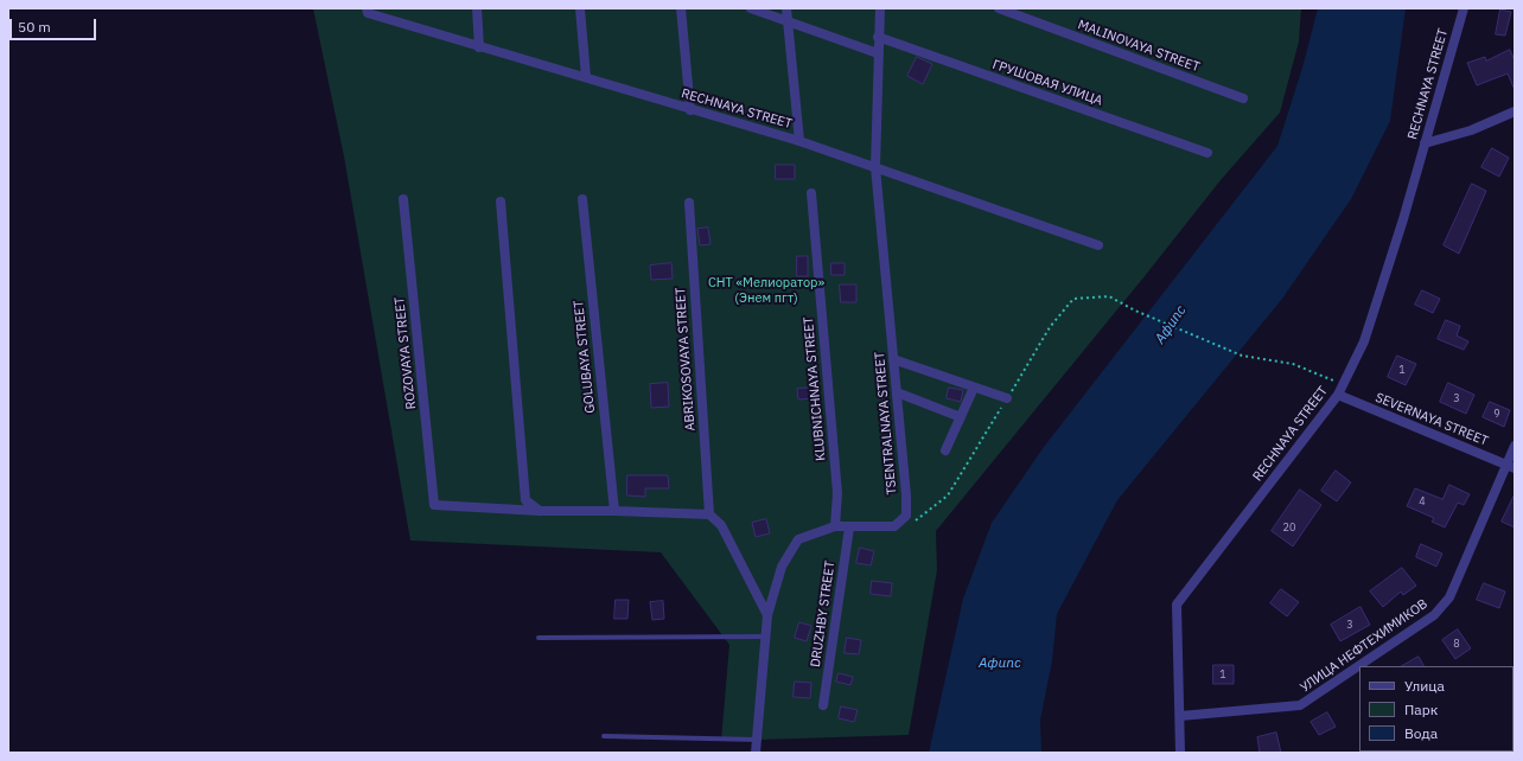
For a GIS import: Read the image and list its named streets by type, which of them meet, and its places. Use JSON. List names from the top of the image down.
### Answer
{
  "streets": {
    "street": [
      "MALINOVAYA STREET",
      "ГРУШОВАЯ УЛИЦА",
      "RECHNAYA STREET",
      "ROZOVAYA STREET",
      "GOLUBAYA STREET",
      "ABRIKOSOVAYA STREET",
      "KLUBNICHNAYA STREET",
      "SEVERNAYA STREET",
      "TSENTRALNAYA STREET",
      "DRUZHBY STREET",
      "УЛИЦА НЕФТЕХИМИКОВ"
    ]
  },
  "crossings": [
    ["ГРУШОВАЯ УЛИЦА", "TSENTRALNAYA STREET"],
    ["RECHNAYA STREET", "SEVERNAYA STREET"],
    ["RECHNAYA STREET", "TSENTRALNAYA STREET"],
    ["RECHNAYA STREET", "УЛИЦА НЕФТЕХИМИКОВ"],
    ["KLUBNICHNAYA STREET", "TSENTRALNAYA STREET"],
    ["SEVERNAYA STREET", "УЛИЦА НЕФТЕХИМИКОВ"],
    ["TSENTRALNAYA STREET", "DRUZHBY STREET"]
  ],
  "water": ["Афипс"],
  "parks": ["СНТ «Мелиоратор» (Энем пгт)"],
  "house_numbers": [
    "1",
    "3",
    "9",
    "4",
    "20",
    "3",
    "8",
    "1"
  ],
  "legend": ["Улица", "Парк", "Вода"],
  "scale_bar": "50 m"
}
